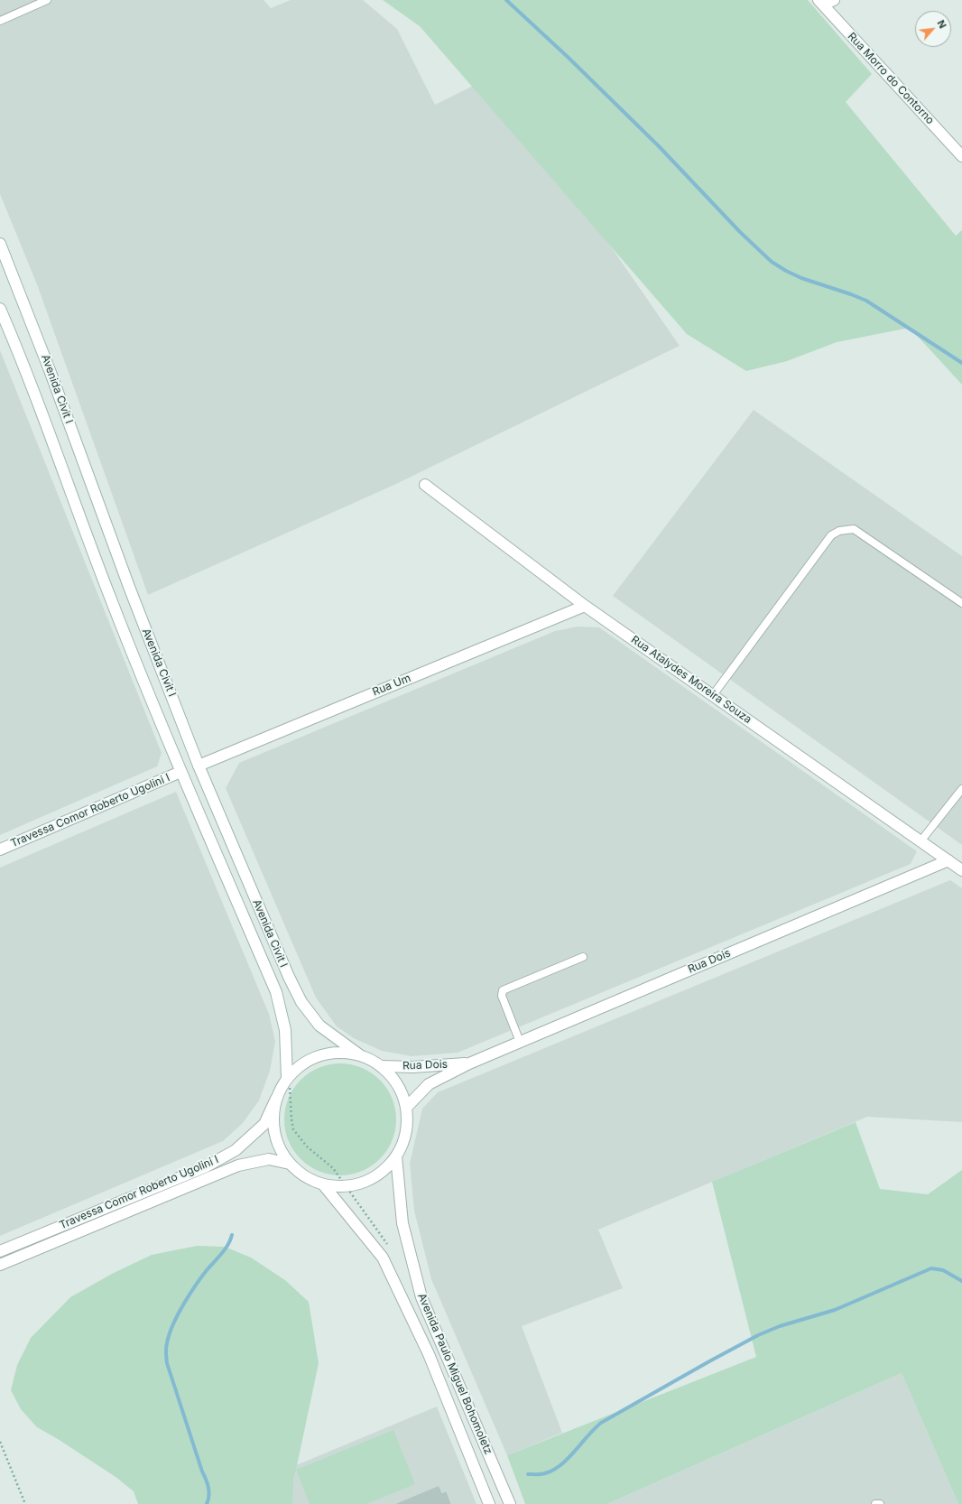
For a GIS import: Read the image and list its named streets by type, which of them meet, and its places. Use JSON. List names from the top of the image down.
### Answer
{
  "streets": {
    "street": [
      "Rua Morro do Contorno",
      "Avenida Civit I",
      "Rua Atalydes Moreira Souza",
      "Rua Um",
      "Travessa Comor Roberto Ugolini I",
      "Rua Dois",
      "Avenida Paulo Miguel Bohomoletz"
    ]
  },
  "crossings": [
    ["Avenida Civit I", "Rua Um"],
    ["Avenida Civit I", "Travessa Comor Roberto Ugolini I"],
    ["Rua Atalydes Moreira Souza", "Rua Um"],
    ["Rua Atalydes Moreira Souza", "Rua Dois"]
  ],
  "north": "top right"
}
